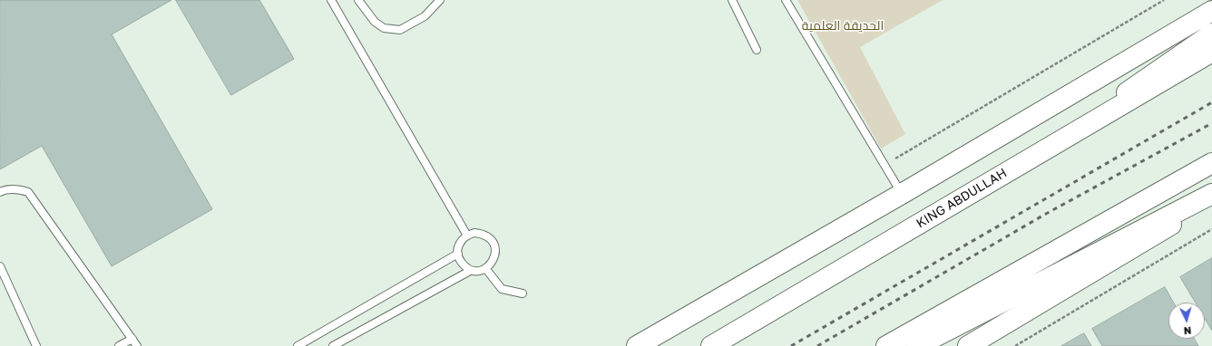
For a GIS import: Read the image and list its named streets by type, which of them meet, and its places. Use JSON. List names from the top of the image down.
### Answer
{
  "streets": {
    "main road": ["KING ABDULLAH"]
  },
  "parks": ["الحديقة العلمية"],
  "north": "bottom"
}
